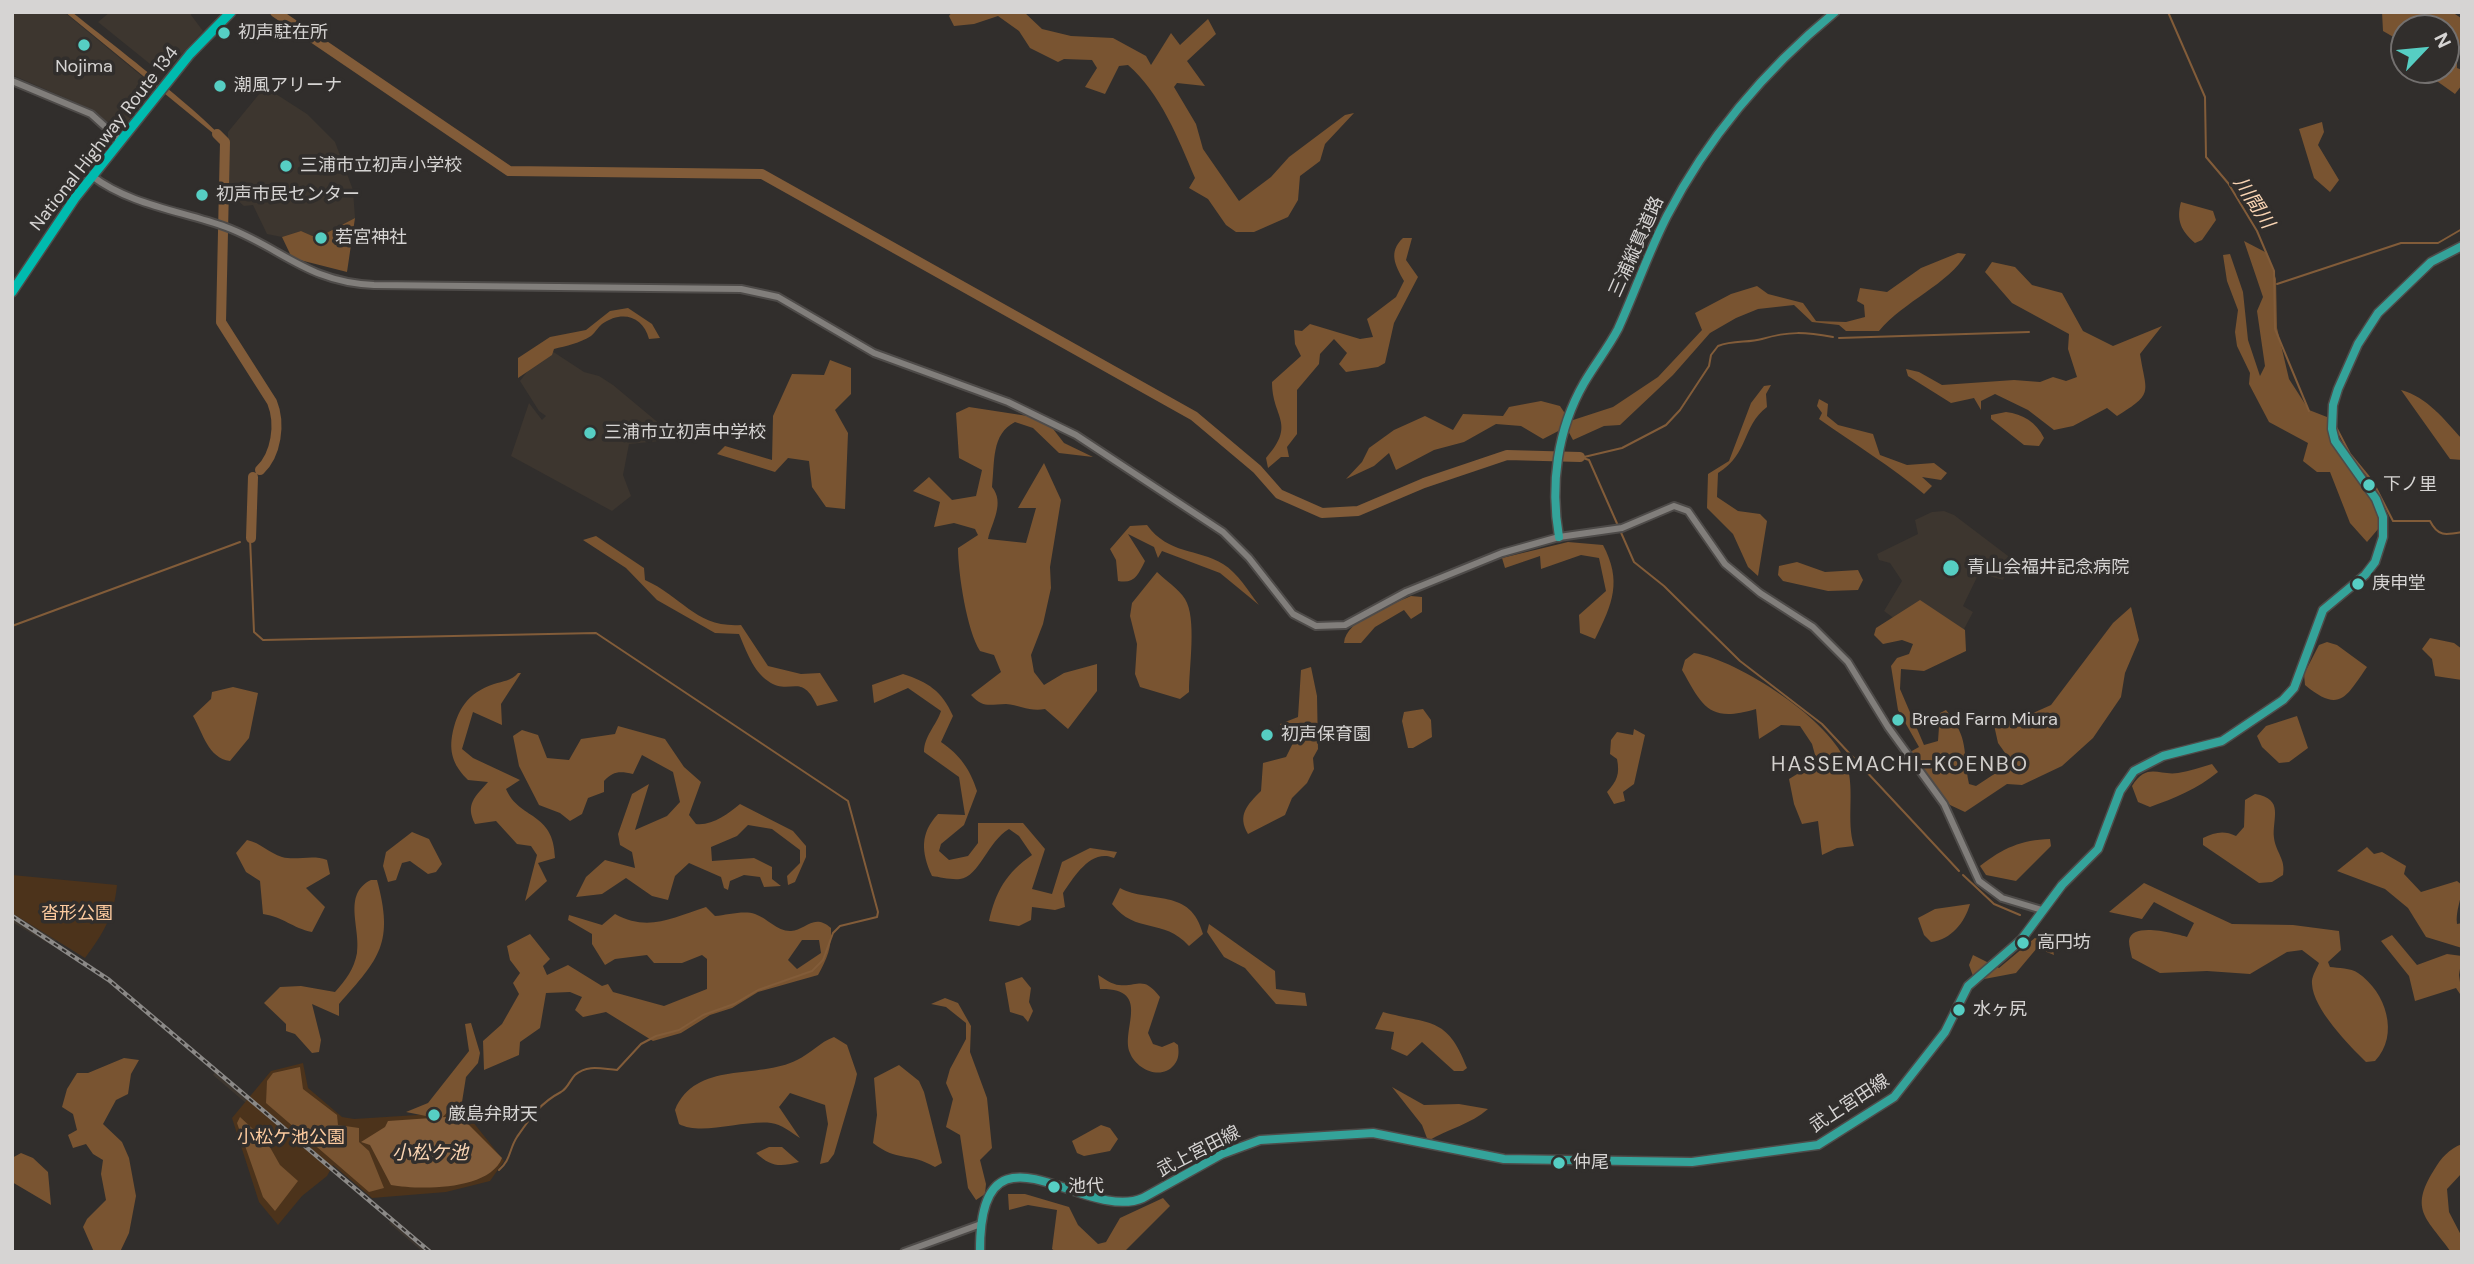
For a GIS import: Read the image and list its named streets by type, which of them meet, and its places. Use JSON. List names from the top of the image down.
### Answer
{
  "streets": {
    "highway": ["National Highway Route 134"],
    "main road": ["三浦縦貫道路", "武上宮田線"]
  },
  "districts": ["HASSEMACHI-KOENBO"],
  "water": ["川間川", "小松ケ池"],
  "parks": ["沓形公園", "小松ケ池公園"],
  "places": [
    "初声駐在所",
    "Nojima",
    "潮風アリーナ",
    "三浦市立初声小学校",
    "初声市民センター",
    "若宮神社",
    "三浦市立初声中学校",
    "下ノ里",
    "青山会福井記念病院",
    "庚申堂",
    "Bread Farm Miura",
    "初声保育園",
    "高円坊",
    "水ヶ尻",
    "厳島弁財天",
    "仲尾",
    "池代"
  ],
  "north": "top right"
}
